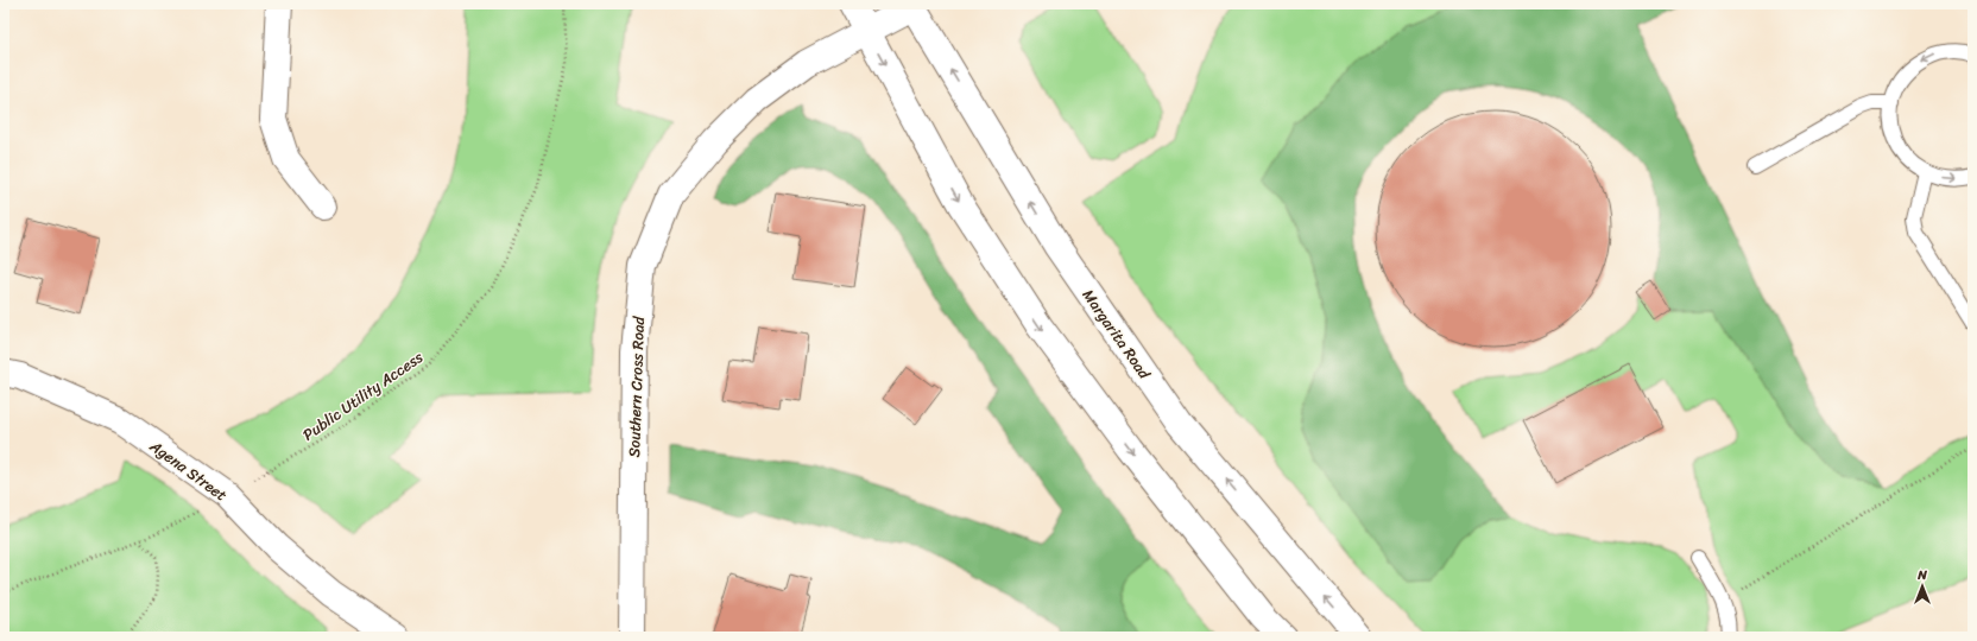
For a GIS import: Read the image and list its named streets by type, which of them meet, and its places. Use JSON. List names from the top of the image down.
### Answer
{
  "streets": {
    "main road": ["Margarita Road", "Southern Cross Road", "Agena Street"],
    "path": ["Public Utility Access"]
  },
  "crossings": [
    ["Margarita Road", "Southern Cross Road"],
    ["Public Utility Access", "Agena Street"]
  ],
  "north": "top"
}
